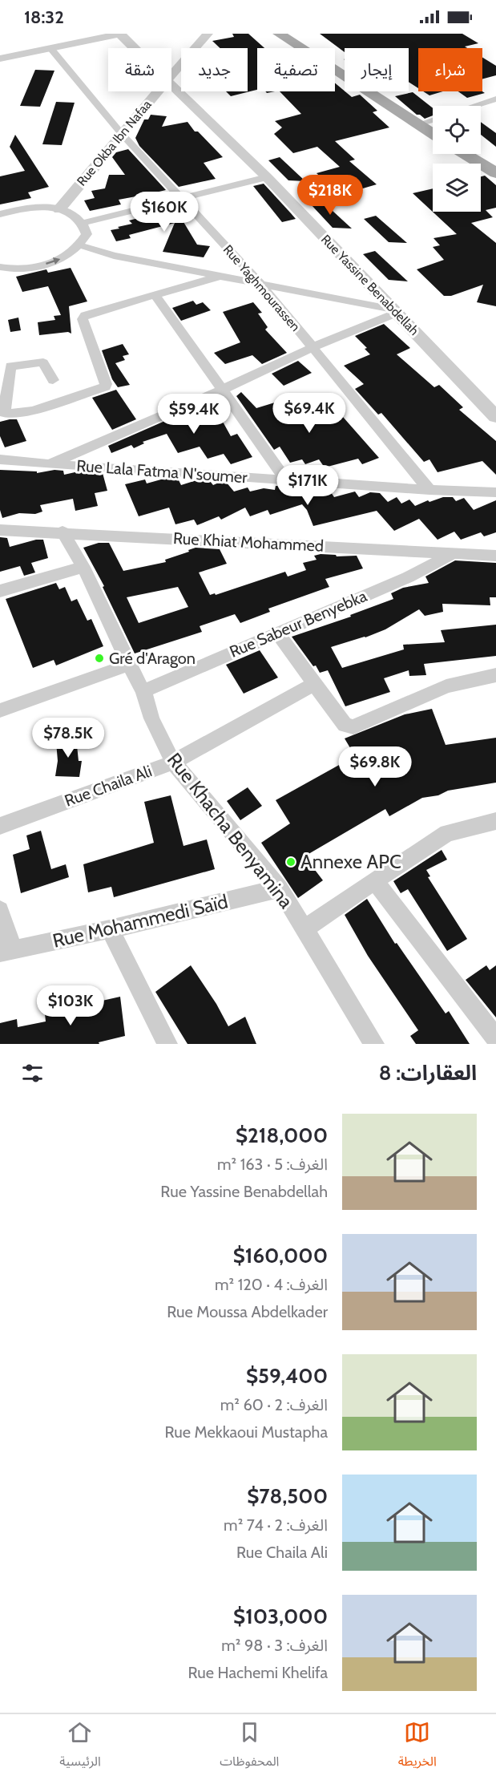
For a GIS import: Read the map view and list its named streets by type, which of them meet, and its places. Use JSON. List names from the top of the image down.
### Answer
{
  "streets": {
    "street": [
      "Rue Okba Ibn Nafaa",
      "Rue Yassine Benabdellah",
      "Rue Yaghmourassen",
      "Rue Lala Fatma N'soumer",
      "Rue Khiat Mohammed",
      "Rue Sabeur Benyebka",
      "Rue Chaila Ali",
      "Rue Khacha Benyamina",
      "Rue Mohammedi Saïd"
    ]
  },
  "crossings": [
    ["Rue Okba Ibn Nafaa", "Rue Yaghmourassen"],
    ["Rue Yaghmourassen", "Rue Lala Fatma N'soumer"],
    ["Rue Khiat Mohammed", "Rue Sabeur Benyebka"],
    ["Rue Khiat Mohammed", "Rue Khacha Benyamina"],
    ["Rue Sabeur Benyebka", "Rue Khacha Benyamina"],
    ["Rue Chaila Ali", "Rue Khacha Benyamina"],
    ["Rue Khacha Benyamina", "Rue Mohammedi Saïd"]
  ],
  "places": ["Gré d'Aragon", "Annexe APC"],
  "page": {
    "status": "18:32",
    "chip": [
      "شراء",
      "إيجار",
      "تصفية",
      "جديد",
      "شقة"
    ],
    "price": [
      "$218K",
      "$160K",
      "$69.4K",
      "$59.4K",
      "$171K",
      "$78.5K",
      "$69.8K",
      "$103K"
    ],
    "heading": "العقارات: 8",
    "list": [
      {
        "name": "$218,000",
        "note": "الغرف: 5 · 163 m² · Rue Yassine Benabdellah"
      },
      {
        "name": "$160,000",
        "note": "الغرف: 4 · 120 m² · Rue Moussa Abdelkader"
      },
      {
        "name": "$59,400",
        "note": "الغرف: 2 · 60 m² · Rue Mekkaoui Mustapha"
      },
      {
        "name": "$78,500",
        "note": "الغرف: 2 · 74 m² · Rue Chaila Ali"
      },
      {
        "name": "$103,000",
        "note": "الغرف: 3 · 98 m² · Rue Hachemi Khelifa"
      }
    ],
    "tabs": ["الخريطة", "المحفوظات", "الرئيسية"]
  }
}
